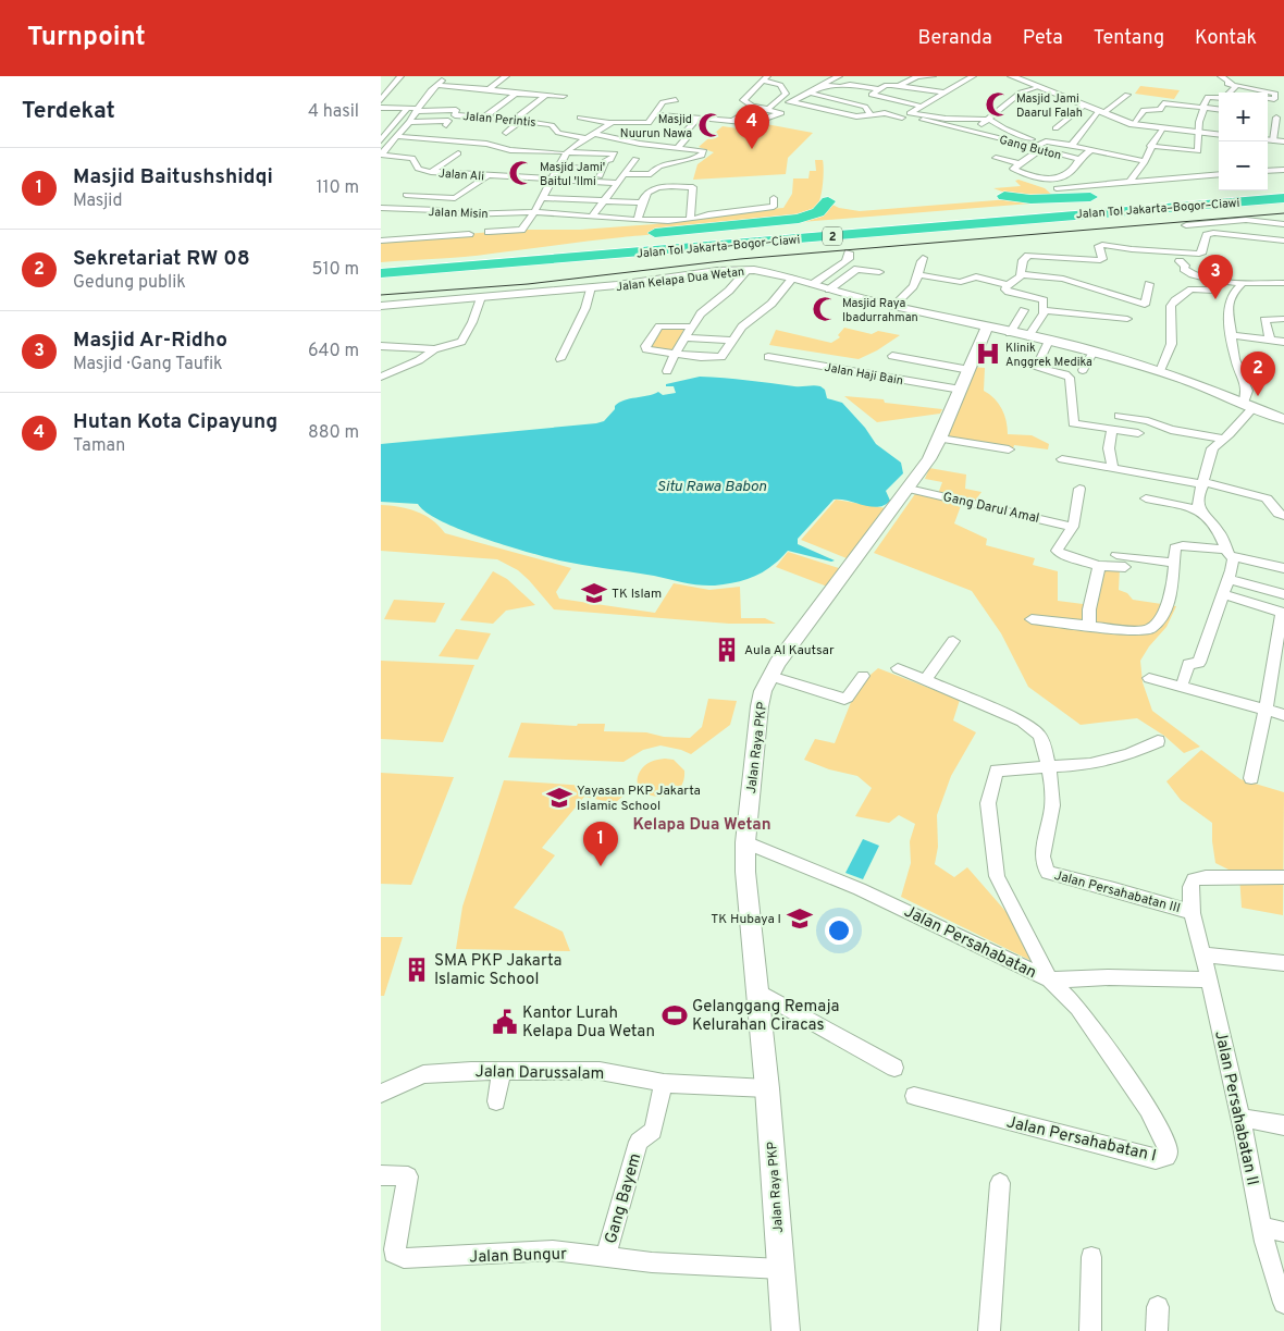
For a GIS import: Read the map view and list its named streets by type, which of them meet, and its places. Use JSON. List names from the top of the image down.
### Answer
{
  "streets": {
    "highway": ["Jalan Tol Jakarta–Bogor–Ciawi", "2"],
    "street": [
      "Jalan Perintis",
      "Gang Buton",
      "Jalan Ali",
      "Jalan Misin",
      "Jalan Kelapa Dua Wetan",
      "Jalan Haji Bain",
      "Gang Darul Amal",
      "Jalan Raya PKP",
      "Jalan Persahabatan III",
      "Jalan Persahabatan",
      "Jalan Darussalam",
      "Jalan Persahabatan II",
      "Jalan Persahabatan I",
      "Gang Bayem",
      "Jalan Bungur"
    ]
  },
  "crossings": [
    ["Jalan Kelapa Dua Wetan", "Jalan Raya PKP"],
    ["Jalan Haji Bain", "Jalan Raya PKP"],
    ["Gang Darul Amal", "Jalan Raya PKP"],
    ["Jalan Raya PKP", "Jalan Persahabatan"],
    ["Jalan Raya PKP", "Jalan Darussalam"],
    ["Jalan Raya PKP", "Jalan Bungur"],
    ["Jalan Persahabatan III", "Jalan Persahabatan II"],
    ["Jalan Persahabatan", "Jalan Persahabatan II"],
    ["Jalan Persahabatan", "Jalan Persahabatan I"],
    ["Jalan Darussalam", "Gang Bayem"],
    ["Gang Bayem", "Jalan Bungur"]
  ],
  "districts": ["Kelapa Dua Wetan"],
  "water": ["Situ Rawa Babon"],
  "places": {
    "mosque": [
      "Masjid Jami Daarul Falah",
      "Masjid Nuurun Nawa",
      "Masjid Jami' Baitul 'Ilmi",
      "Masjid Raya Ibadurrahman"
    ],
    "hospital": ["Klinik Anggrek Medika"],
    "school or university": ["TK Islam", "Yayasan PKP Jakarta Islamic School", "TK Hubaya I"],
    "building": ["Aula Al Kautsar", "SMA PKP Jakarta Islamic School"],
    "sports": ["Gelanggang Remaja Kelurahan Ciracas"],
    "public building": ["Kantor Lurah Kelapa Dua Wetan"]
  },
  "page": {
    "header": "Turnpoint",
    "nav": [
      "Beranda",
      "Peta",
      "Tentang",
      "Kontak"
    ],
    "heading": ["Terdekat", "4 hasil"],
    "map_buttons": ["+", "−"],
    "pins": [
      "4",
      "3",
      "2",
      "1"
    ],
    "list": [
      {
        "mark": "1",
        "name": "Masjid Baitushshidqi",
        "note": "Masjid",
        "value": "110 m"
      },
      {
        "mark": "2",
        "name": "Sekretariat RW 08",
        "note": "Gedung publik",
        "value": "510 m"
      },
      {
        "mark": "3",
        "name": "Masjid Ar-Ridho",
        "note": "Masjid · Gang Taufik",
        "value": "640 m"
      },
      {
        "mark": "4",
        "name": "Hutan Kota Cipayung",
        "note": "Taman",
        "value": "880 m"
      }
    ]
  }
}
